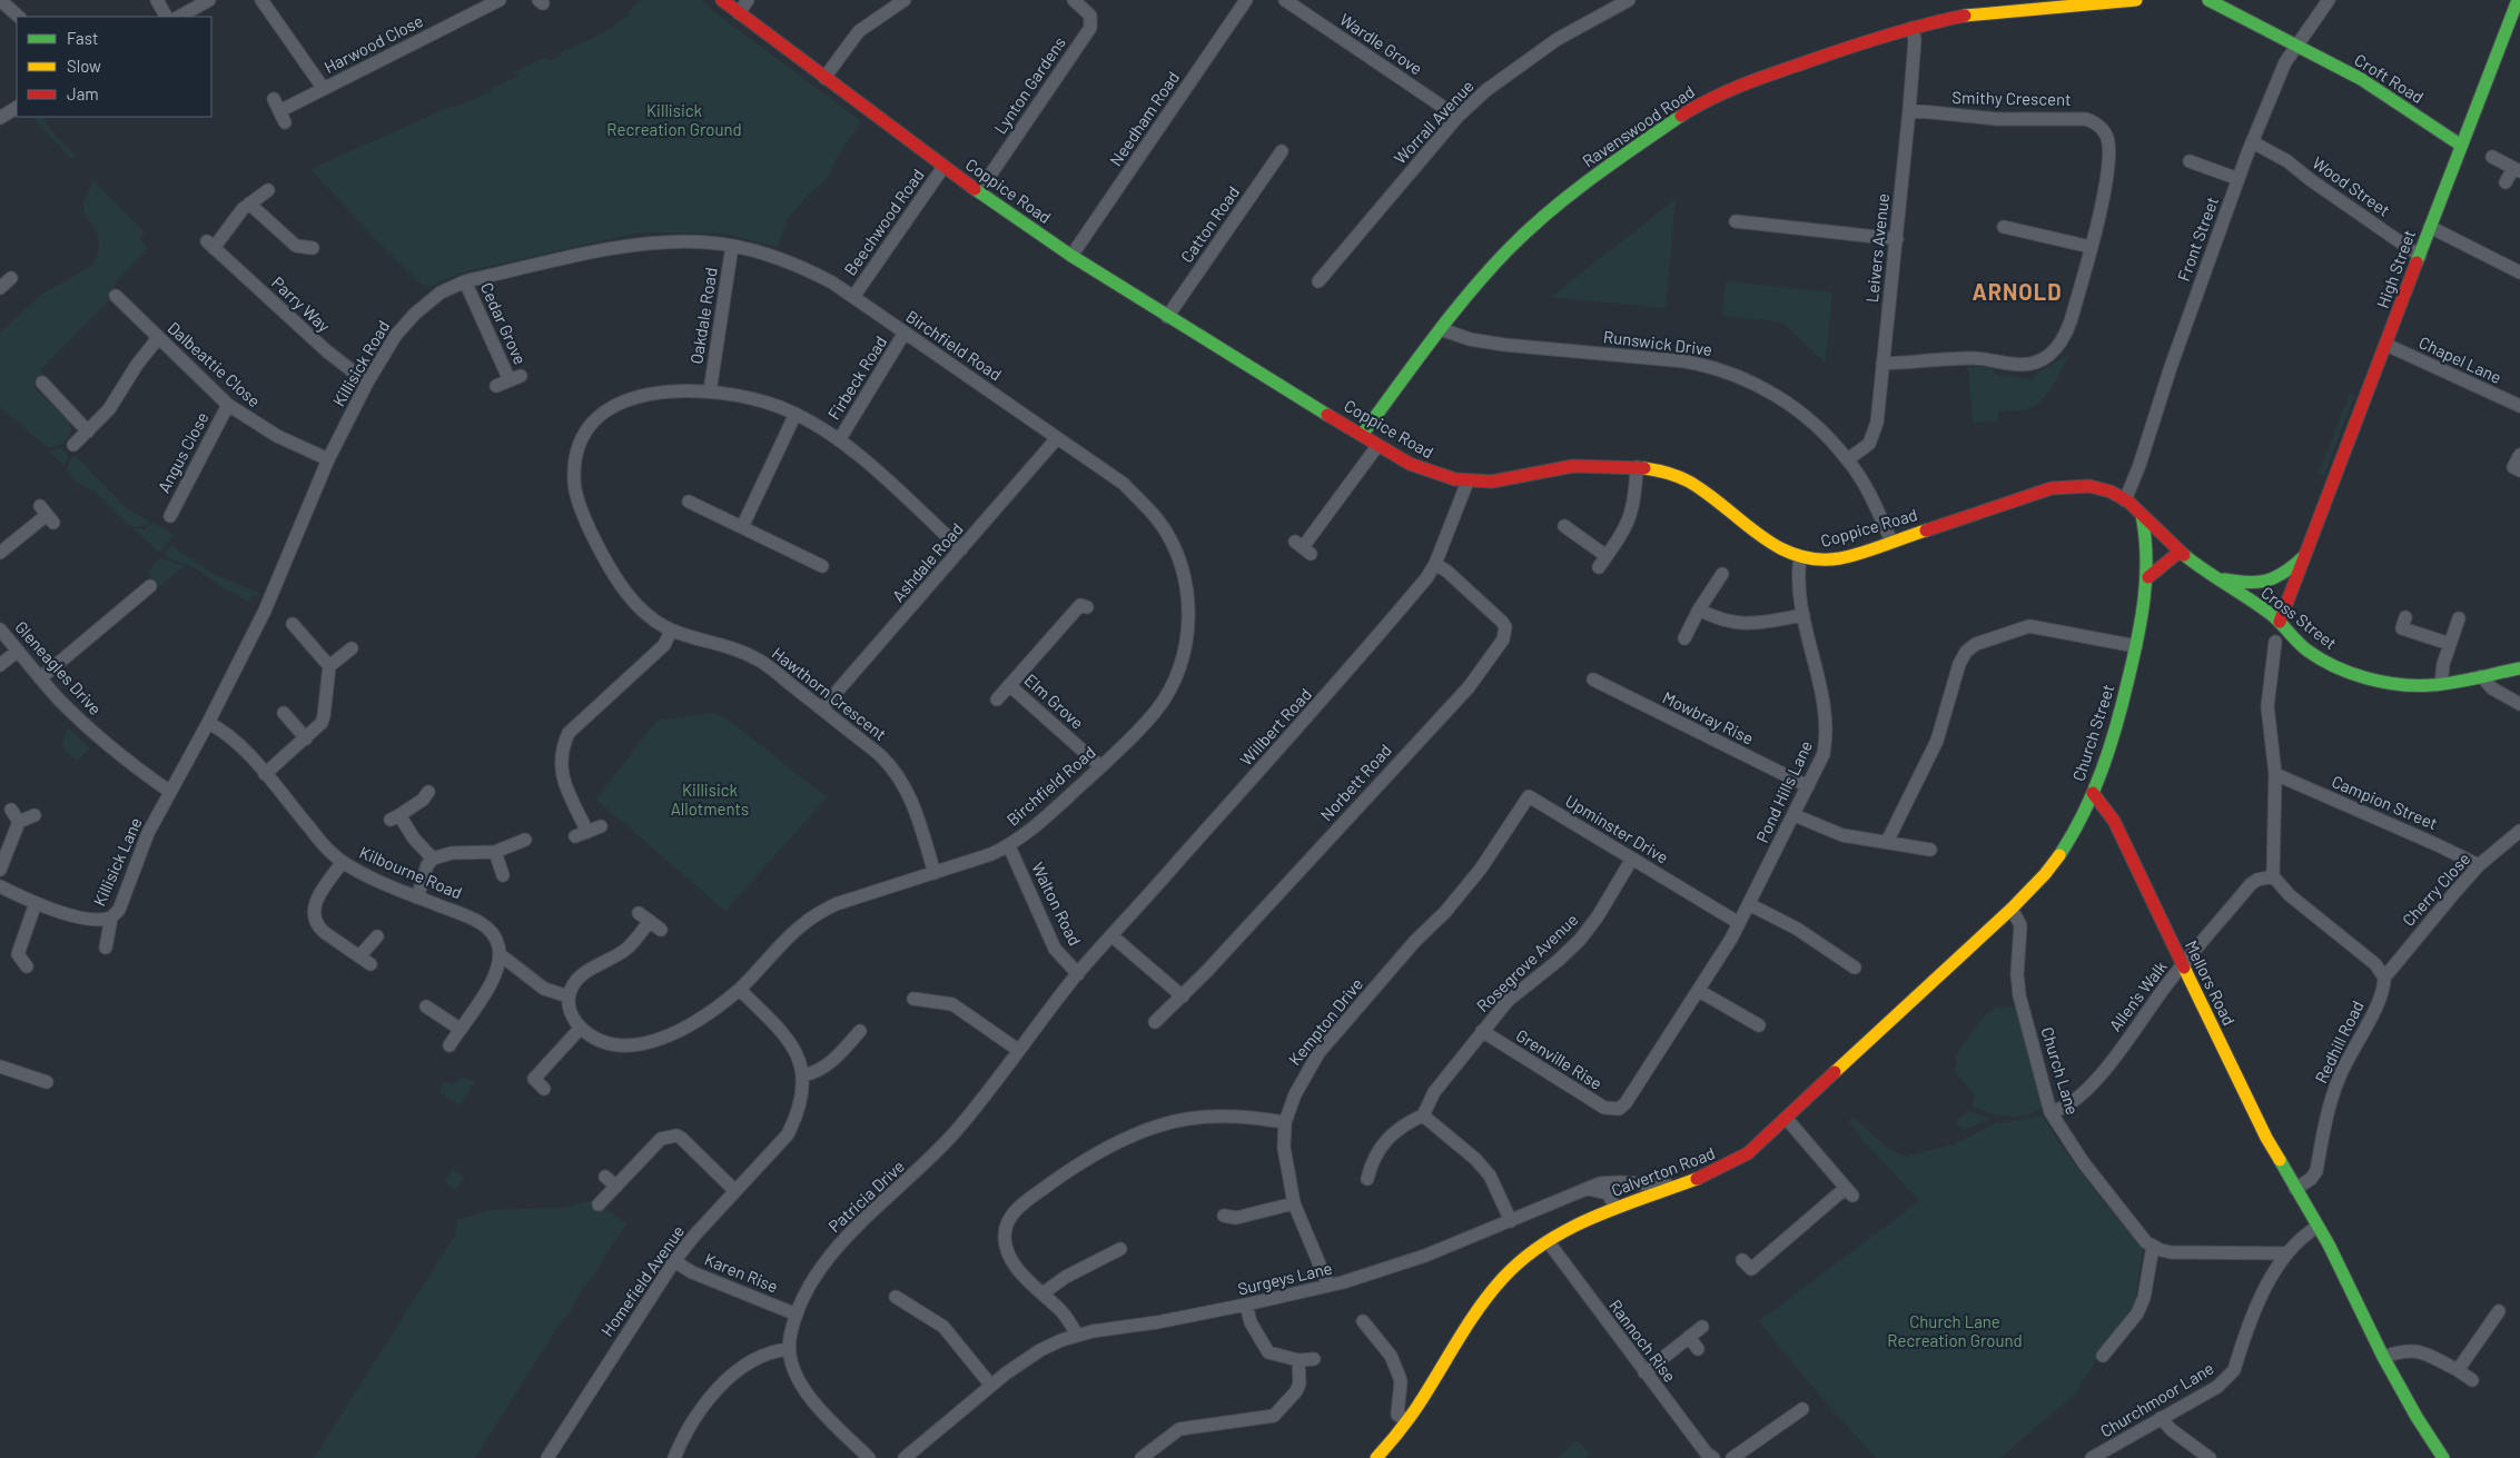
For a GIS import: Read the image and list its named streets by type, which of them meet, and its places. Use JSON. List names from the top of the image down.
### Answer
{
  "streets": {
    "street": [
      "Harwood Close",
      "Wardle Grove",
      "Croft Road",
      "Lynton Gardens",
      "Smithy Crescent",
      "Needham Road",
      "Worrall Avenue",
      "Ravenswood Road",
      "Wood Street",
      "Coppice Road",
      "Beechwood Road",
      "Catton Road",
      "Front Street",
      "Leivers Avenue",
      "High Street",
      "Parry Way",
      "Oakdale Road",
      "Cedar Grove",
      "Runswick Drive",
      "Birchfield Road",
      "Chapel Lane",
      "Killisick Road",
      "Dalbeattie Close",
      "Firbeck Road",
      "Angus Close",
      "Ashdale Road",
      "Cross Street",
      "Gleneagles Drive",
      "Hawthorn Crescent",
      "Elm Grove",
      "Mowbray Rise",
      "Willbert Road",
      "Church Street",
      "Norbett Road",
      "Pond Hills Lane",
      "Campion Street",
      "Upminster Drive",
      "Killisick Lane",
      "Kilbourne Road",
      "Cherry Close",
      "Walton Road",
      "Rosegrove Avenue",
      "Mellors Road",
      "Allen's Walk",
      "Kempton Drive",
      "Redhill Road",
      "Grenville Rise",
      "Church Lane",
      "Calverton Road",
      "Patricia Drive",
      "Karen Rise",
      "Surgeys Lane",
      "Homefield Avenue",
      "Rannoch Rise",
      "Churchmoor Lane"
    ]
  },
  "crossings": [
    ["Wardle Grove", "Worrall Avenue"],
    ["Croft Road", "Front Street"],
    ["Croft Road", "High Street"],
    ["Lynton Gardens", "Coppice Road"],
    ["Smithy Crescent", "Leivers Avenue"],
    ["Needham Road", "Coppice Road"],
    ["Ravenswood Road", "Coppice Road"],
    ["Ravenswood Road", "Leivers Avenue"],
    ["Ravenswood Road", "Runswick Drive"],
    ["Wood Street", "Front Street"],
    ["Wood Street", "High Street"],
    ["Coppice Road", "Beechwood Road"],
    ["Coppice Road", "Catton Road"],
    ["Coppice Road", "Front Street"],
    ["Coppice Road", "Runswick Drive"],
    ["Coppice Road", "Cross Street"],
    ["Coppice Road", "Willbert Road"],
    ["Coppice Road", "Church Street"],
    ["Coppice Road", "Pond Hills Lane"],
    ["Beechwood Road", "Birchfield Road"],
    ["Beechwood Road", "Killisick Road"],
    ["Leivers Avenue", "Runswick Drive"],
    ["High Street", "Chapel Lane"],
    ["High Street", "Cross Street"],
    ["Parry Way", "Killisick Road"],
    ["Oakdale Road", "Killisick Road"],
    ["Oakdale Road", "Hawthorn Crescent"],
    ["Cedar Grove", "Killisick Road"],
    ["Birchfield Road", "Killisick Road"],
    ["Birchfield Road", "Firbeck Road"],
    ["Birchfield Road", "Ashdale Road"],
    ["Birchfield Road", "Hawthorn Crescent"],
    ["Birchfield Road", "Elm Grove"],
    ["Birchfield Road", "Walton Road"],
    ["Birchfield Road", "Homefield Avenue"],
    ["Killisick Road", "Dalbeattie Close"],
    ["Killisick Road", "Gleneagles Drive"],
    ["Killisick Road", "Killisick Lane"],
    ["Killisick Road", "Kilbourne Road"],
    ["Dalbeattie Close", "Angus Close"],
    ["Firbeck Road", "Hawthorn Crescent"],
    ["Ashdale Road", "Hawthorn Crescent"],
    ["Cross Street", "Church Street"],
    ["Gleneagles Drive", "Killisick Lane"],
    ["Mowbray Rise", "Pond Hills Lane"],
    ["Willbert Road", "Norbett Road"],
    ["Willbert Road", "Walton Road"],
    ["Willbert Road", "Patricia Drive"],
    ["Church Street", "Mellors Road"],
    ["Church Street", "Church Lane"],
    ["Church Street", "Calverton Road"],
    ["Pond Hills Lane", "Upminster Drive"],
    ["Pond Hills Lane", "Grenville Rise"],
    ["Campion Street", "Cherry Close"],
    ["Upminster Drive", "Rosegrove Avenue"],
    ["Upminster Drive", "Kempton Drive"],
    ["Cherry Close", "Redhill Road"],
    ["Walton Road", "Patricia Drive"],
    ["Rosegrove Avenue", "Grenville Rise"],
    ["Mellors Road", "Allen's Walk"],
    ["Mellors Road", "Redhill Road"],
    ["Allen's Walk", "Church Lane"],
    ["Kempton Drive", "Surgeys Lane"],
    ["Church Lane", "Calverton Road"],
    ["Calverton Road", "Surgeys Lane"],
    ["Calverton Road", "Rannoch Rise"],
    ["Patricia Drive", "Karen Rise"],
    ["Karen Rise", "Homefield Avenue"]
  ],
  "districts": ["ARNOLD"],
  "parks": ["Killisick Recreation Ground", "Killisick Allotments", "Church Lane Recreation Ground"],
  "legend": ["Fast", "Slow", "Jam"]
}
